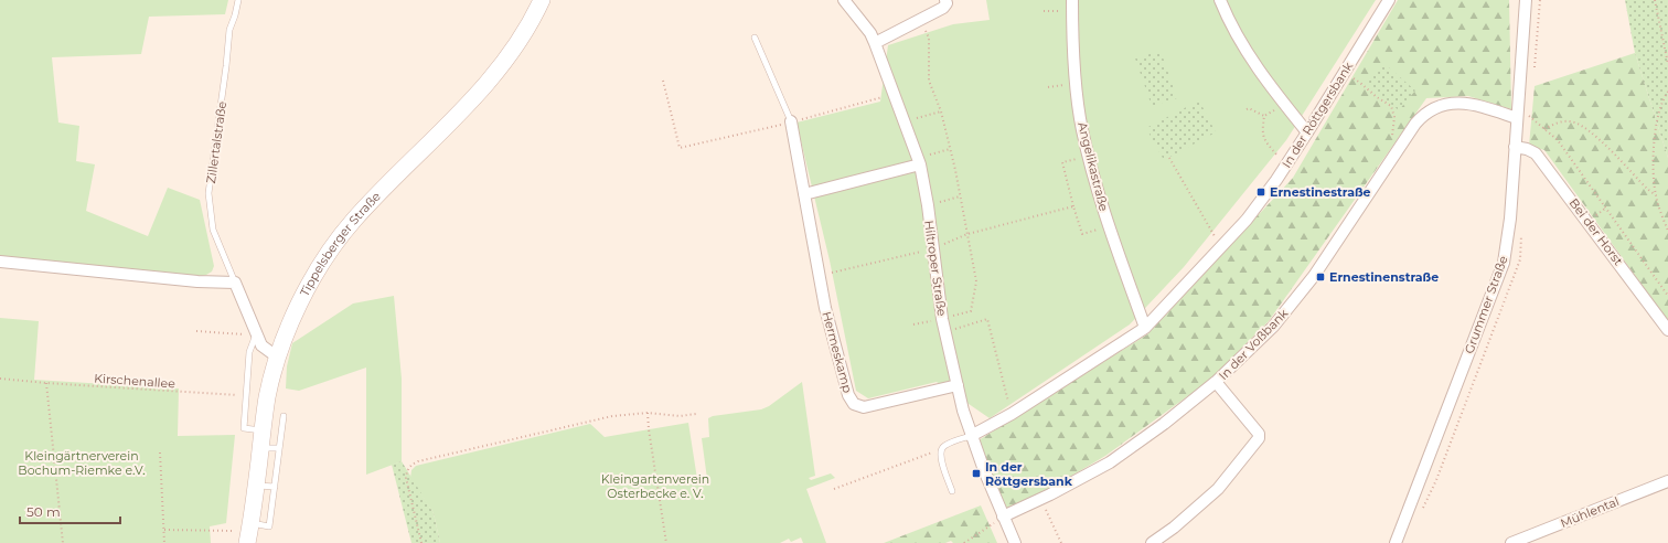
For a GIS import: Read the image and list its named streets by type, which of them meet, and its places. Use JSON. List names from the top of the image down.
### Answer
{
  "streets": {
    "street": [
      "In der Röttgersbank",
      "Zillertalstraße",
      "Angelikastraße",
      "Bei der Horst",
      "Tippelsberger Straße",
      "Hiltroper Straße",
      "Grummer Straße",
      "In der Voßbank",
      "Hermeskamp",
      "Mühlental"
    ],
    "path": ["Kirschenallee"]
  },
  "crossings": [
    ["In der Röttgersbank", "Angelikastraße"],
    ["In der Röttgersbank", "Hiltroper Straße"],
    ["Zillertalstraße", "Tippelsberger Straße"],
    ["Bei der Horst", "Grummer Straße"],
    ["Hiltroper Straße", "In der Voßbank"],
    ["Hiltroper Straße", "Hermeskamp"],
    ["Grummer Straße", "In der Voßbank"]
  ],
  "parks": ["Kleingärtnerverein Bochum-Riemke e.V.", "Kleingartenverein Osterbecke e. V."],
  "places": {
    "transit": ["Ernestinestraße", "Ernestinenstraße", "In der Röttgersbank"]
  },
  "scale_bar": "50 m"
}
